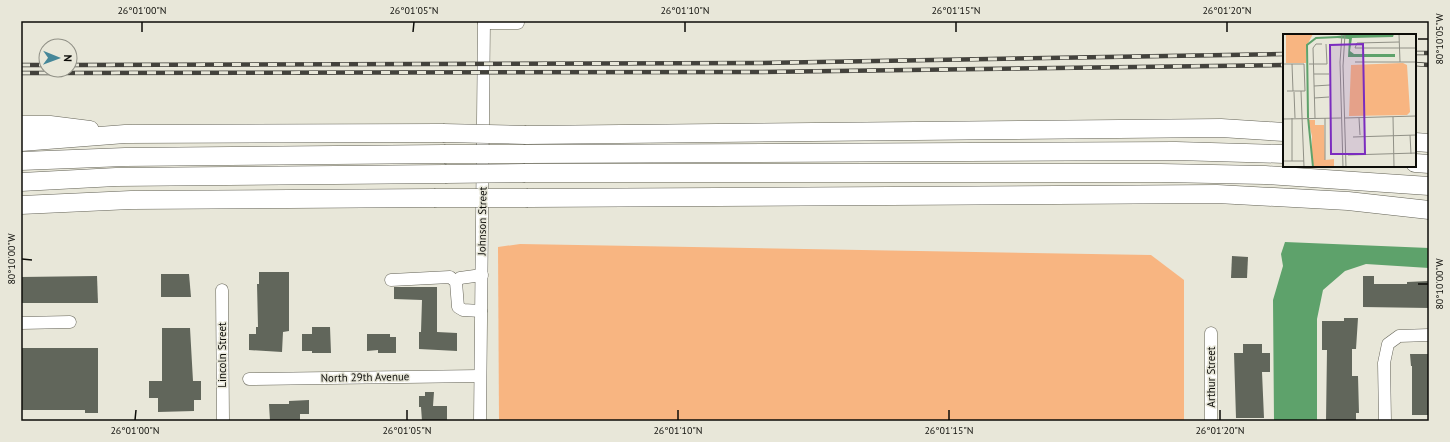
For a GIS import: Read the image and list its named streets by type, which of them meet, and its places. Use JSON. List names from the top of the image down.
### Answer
{
  "streets": {
    "street": [
      "Johnson Street",
      "Lincoln Street",
      "North 29th Avenue",
      "Arthur Street"
    ]
  },
  "crossings": [
    ["Johnson Street", "North 29th Avenue"]
  ],
  "north": "right",
  "coordinates": [
    "26°01'00\"N",
    "26°01'05\"N",
    "26°01'10\"N",
    "26°01'15\"N",
    "26°01'20\"N",
    "80°10'05\"W",
    "80°10'00\"W"
  ]
}
